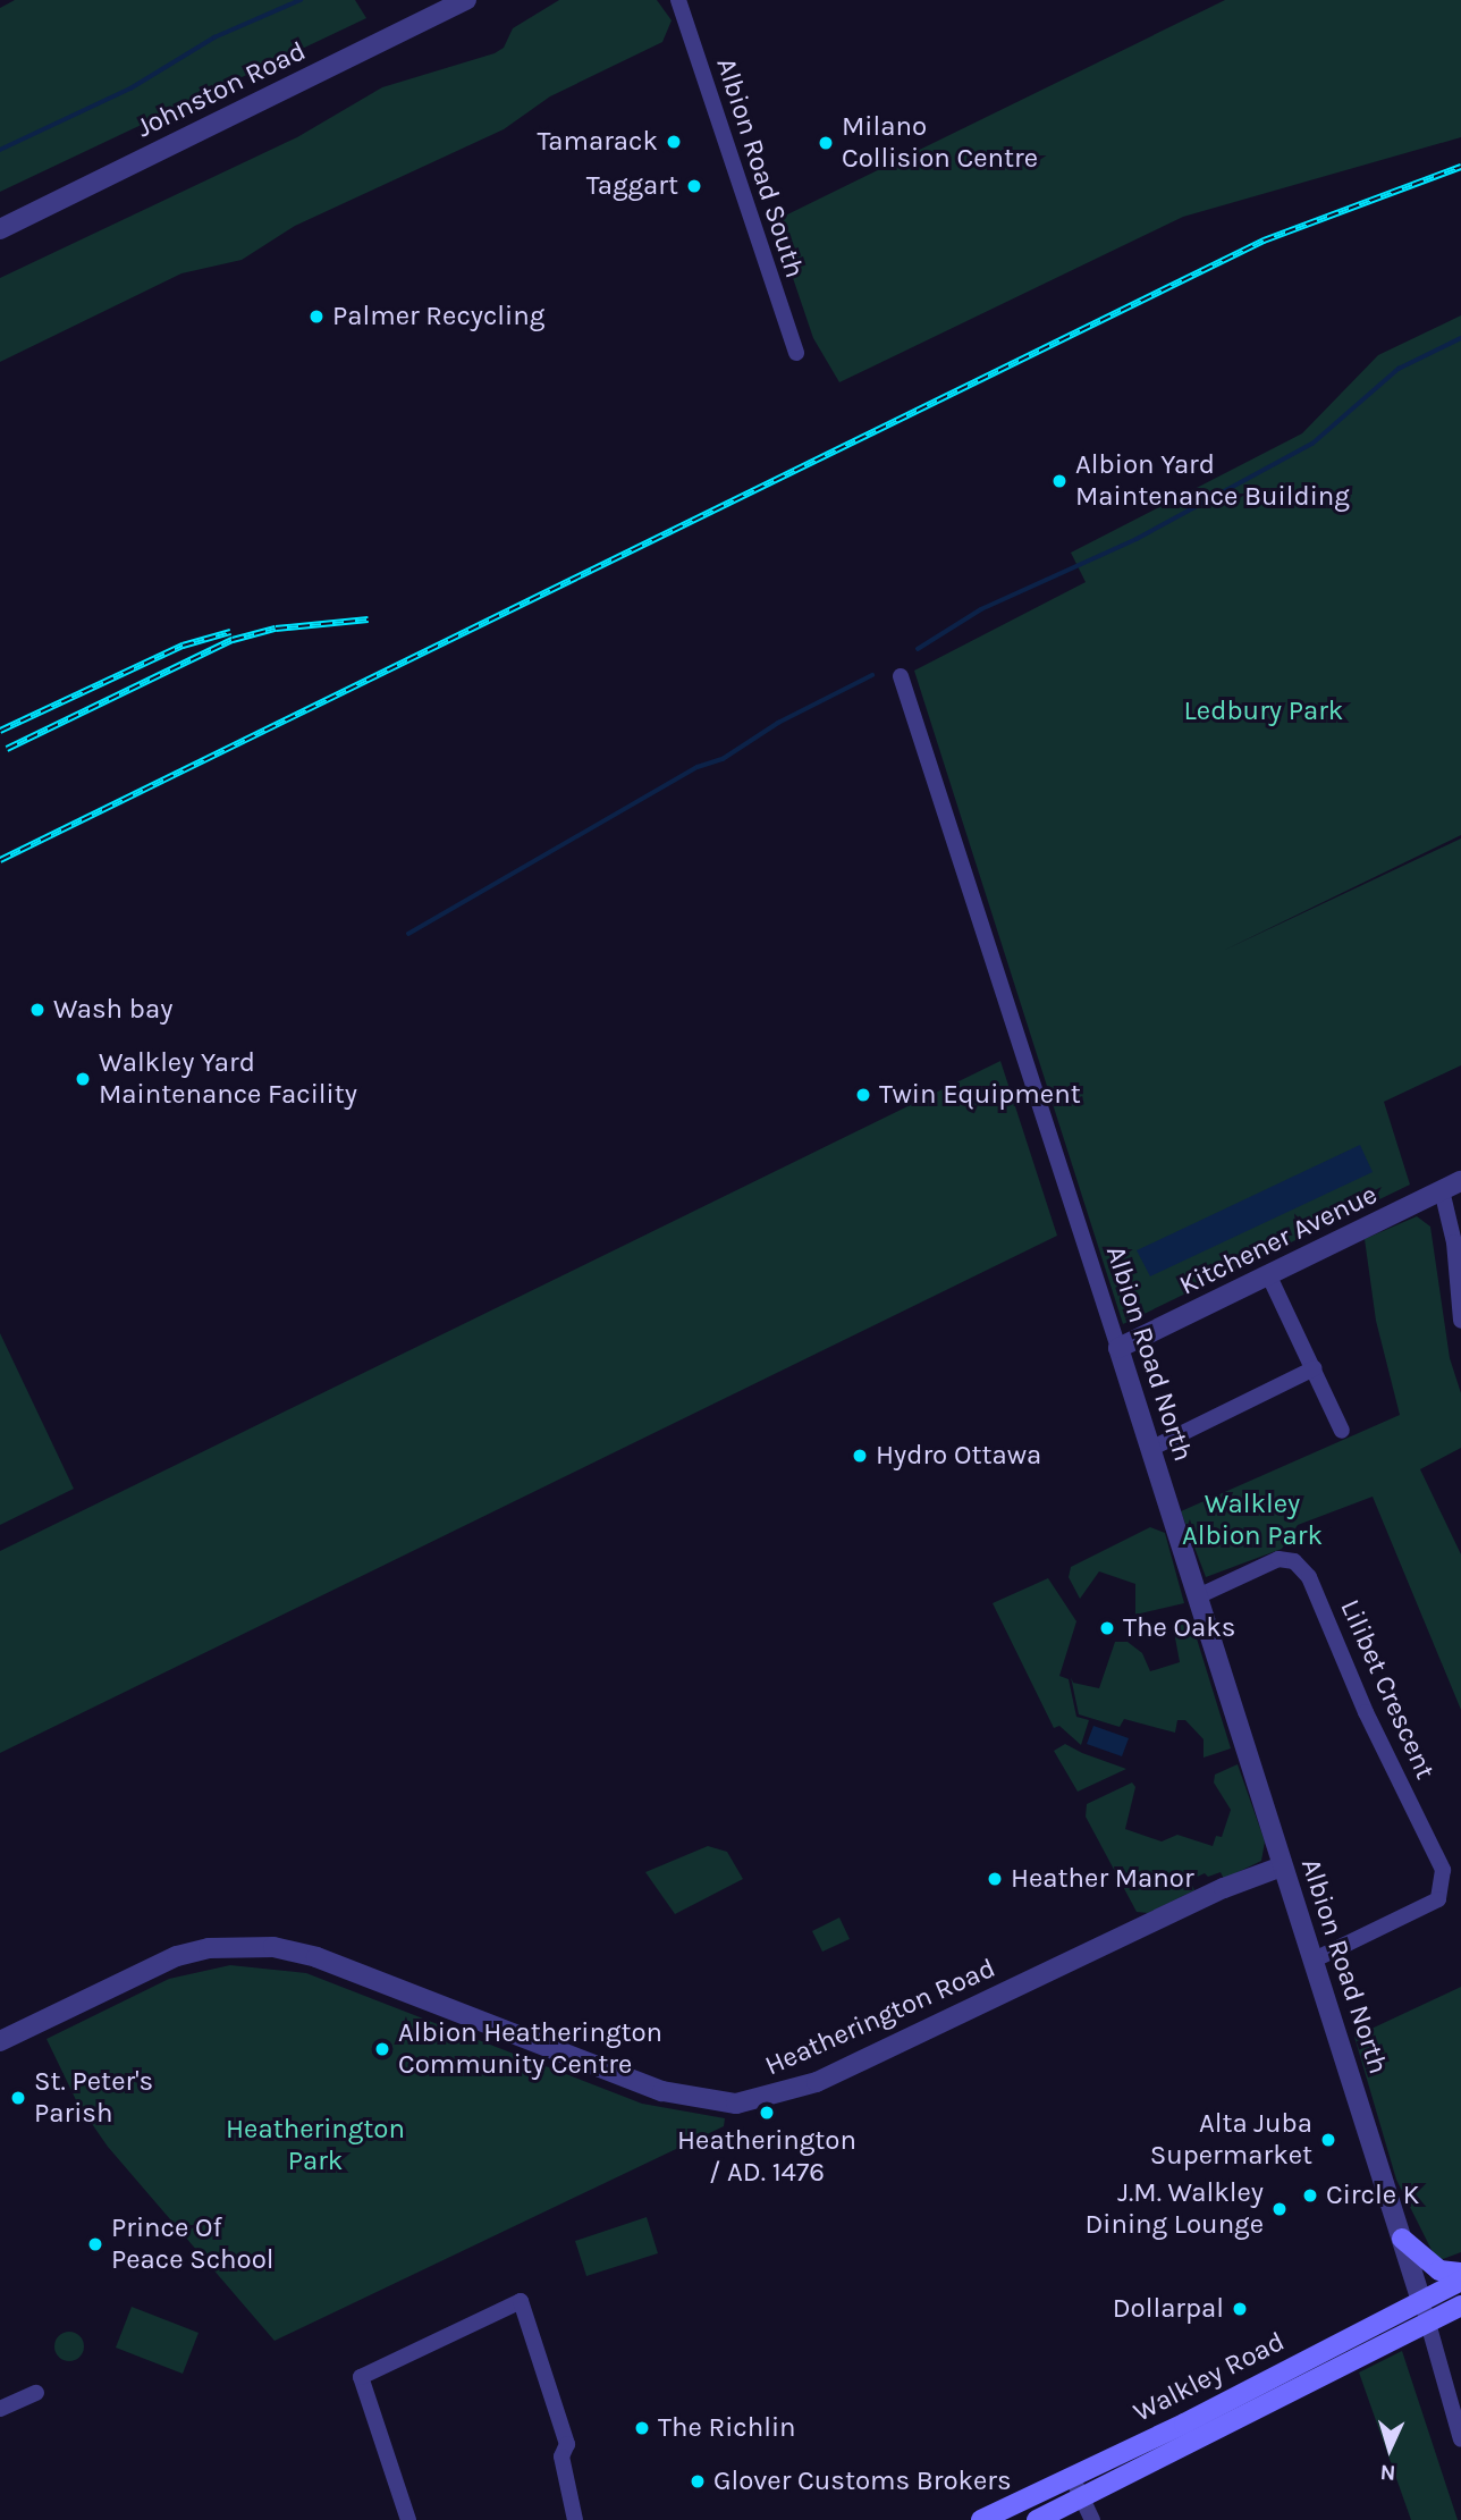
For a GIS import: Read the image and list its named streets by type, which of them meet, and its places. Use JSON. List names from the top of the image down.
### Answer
{
  "streets": {
    "main road": ["Walkley Road"],
    "street": [
      "Johnston Road",
      "Albion Road South",
      "Kitchener Avenue",
      "Albion Road North",
      "Lilibet Crescent",
      "Heatherington Road"
    ]
  },
  "crossings": [
    ["Kitchener Avenue", "Albion Road North"],
    ["Albion Road North", "Lilibet Crescent"],
    ["Albion Road North", "Heatherington Road"],
    ["Albion Road North", "Walkley Road"]
  ],
  "parks": ["Ledbury Park", "Walkley Albion Park", "Heatherington Park"],
  "places": [
    "Tamarack",
    "Milano Collision Centre",
    "Taggart",
    "Palmer Recycling",
    "Albion Yard Maintenance Building",
    "Wash bay",
    "Walkley Yard Maintenance Facility",
    "Twin Equipment",
    "Hydro Ottawa",
    "The Oaks",
    "Heather Manor",
    "Albion Heatherington Community Centre",
    "St. Peter's Parish",
    "Heatherington / AD. 1476",
    "Alta Juba Supermarket",
    "Circle K",
    "J.M. Walkley Dining Lounge",
    "Prince Of Peace School",
    "Dollarpal",
    "The Richlin",
    "Glover Customs Brokers"
  ],
  "north": "bottom"
}
